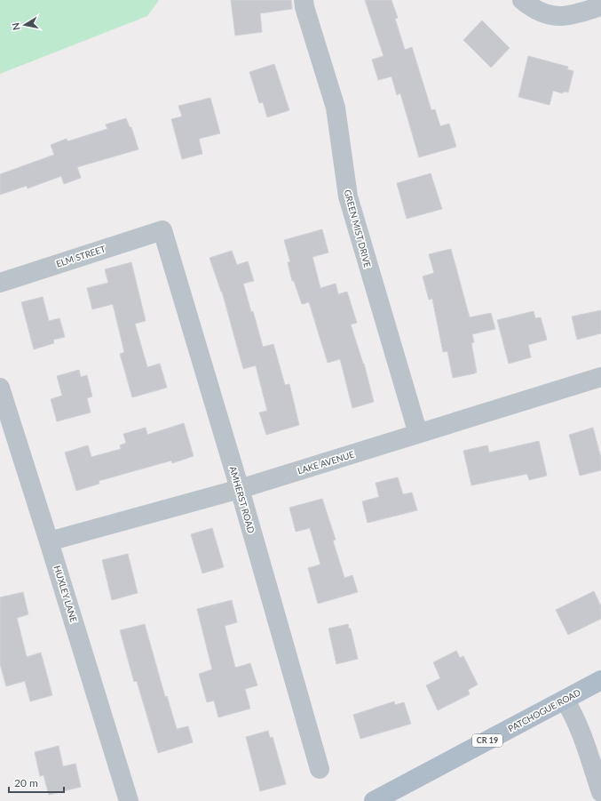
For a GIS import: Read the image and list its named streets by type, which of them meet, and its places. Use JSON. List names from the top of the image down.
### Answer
{
  "streets": {
    "main road": ["PATCHOGUE ROAD", "CR 19"],
    "street": [
      "GREEN MIST DRIVE",
      "ELM STREET",
      "LAKE AVENUE",
      "AMHERST ROAD",
      "HUXLEY LANE"
    ]
  },
  "crossings": [
    ["GREEN MIST DRIVE", "LAKE AVENUE"],
    ["ELM STREET", "AMHERST ROAD"],
    ["LAKE AVENUE", "AMHERST ROAD"],
    ["LAKE AVENUE", "HUXLEY LANE"]
  ],
  "scale_bar": "20 m",
  "north": "left"
}
